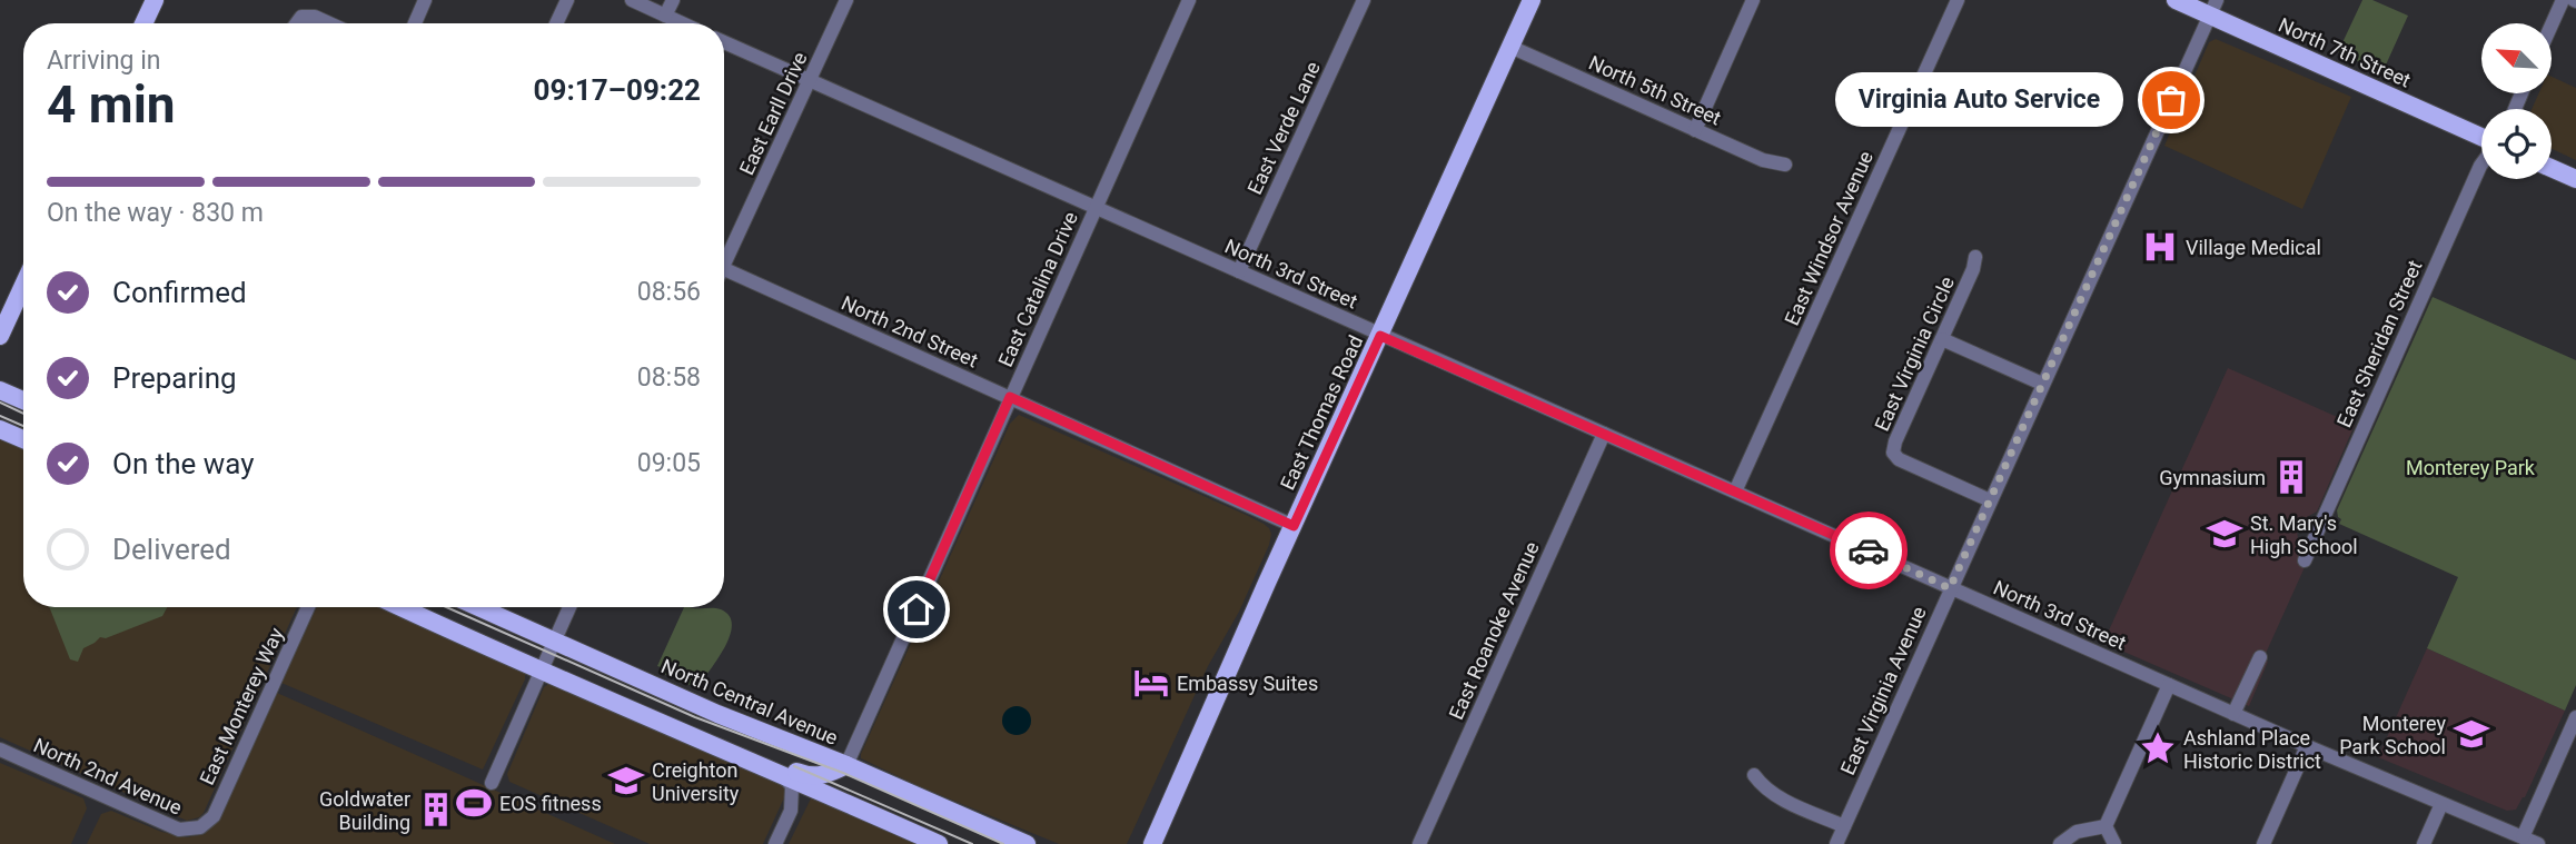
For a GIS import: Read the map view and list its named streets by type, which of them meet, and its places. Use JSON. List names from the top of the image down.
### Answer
{
  "streets": {
    "main road": ["North 7th Street", "East Thomas Road", "North Central Avenue"],
    "street": [
      "North 5th Street",
      "East Earll Drive",
      "East Verde Lane",
      "East Windsor Avenue",
      "North 3rd Street",
      "East Catalina Drive",
      "North 2nd Street",
      "East Sheridan Street",
      "East Virginia Circle",
      "East Roanoke Avenue",
      "East Virginia Avenue",
      "East Monterey Way",
      "North 2nd Avenue"
    ]
  },
  "crossings": [
    ["North 7th Street", "East Virginia Avenue"],
    ["North 5th Street", "East Thomas Road"],
    ["East Earll Drive", "North 3rd Street"],
    ["East Verde Lane", "North 3rd Street"],
    ["East Windsor Avenue", "North 3rd Street"],
    ["North 3rd Street", "East Catalina Drive"],
    ["North 3rd Street", "East Thomas Road"],
    ["North 3rd Street", "East Roanoke Avenue"],
    ["North 3rd Street", "East Virginia Avenue"],
    ["East Catalina Drive", "North 2nd Street"],
    ["East Catalina Drive", "North Central Avenue"],
    ["North 2nd Street", "East Thomas Road"],
    ["East Virginia Circle", "East Virginia Avenue"],
    ["East Monterey Way", "North 2nd Avenue"]
  ],
  "parks": ["Monterey Park"],
  "places": {
    "other": ["Virginia Auto Service"],
    "hospital": ["Village Medical"],
    "building": ["Gymnasium", "Goldwater Building"],
    "school or university": ["St. Mary's High School", "Monterey Park School", "Creighton University"],
    "hotel": ["Embassy Suites"],
    "place": ["Ashland Place Historic District"],
    "sports": ["EOS fitness"]
  },
  "north": "top left",
  "page": {
    "heading": ["4 min", "Arriving in", "09:17–09:22"],
    "bubble": "Virginia Auto Service",
    "bar": "On the way · 830 m",
    "list": [
      ["Confirmed", "08:56"],
      ["Preparing", "08:58"],
      ["On the way", "09:05"],
      "Delivered"
    ]
  }
}
